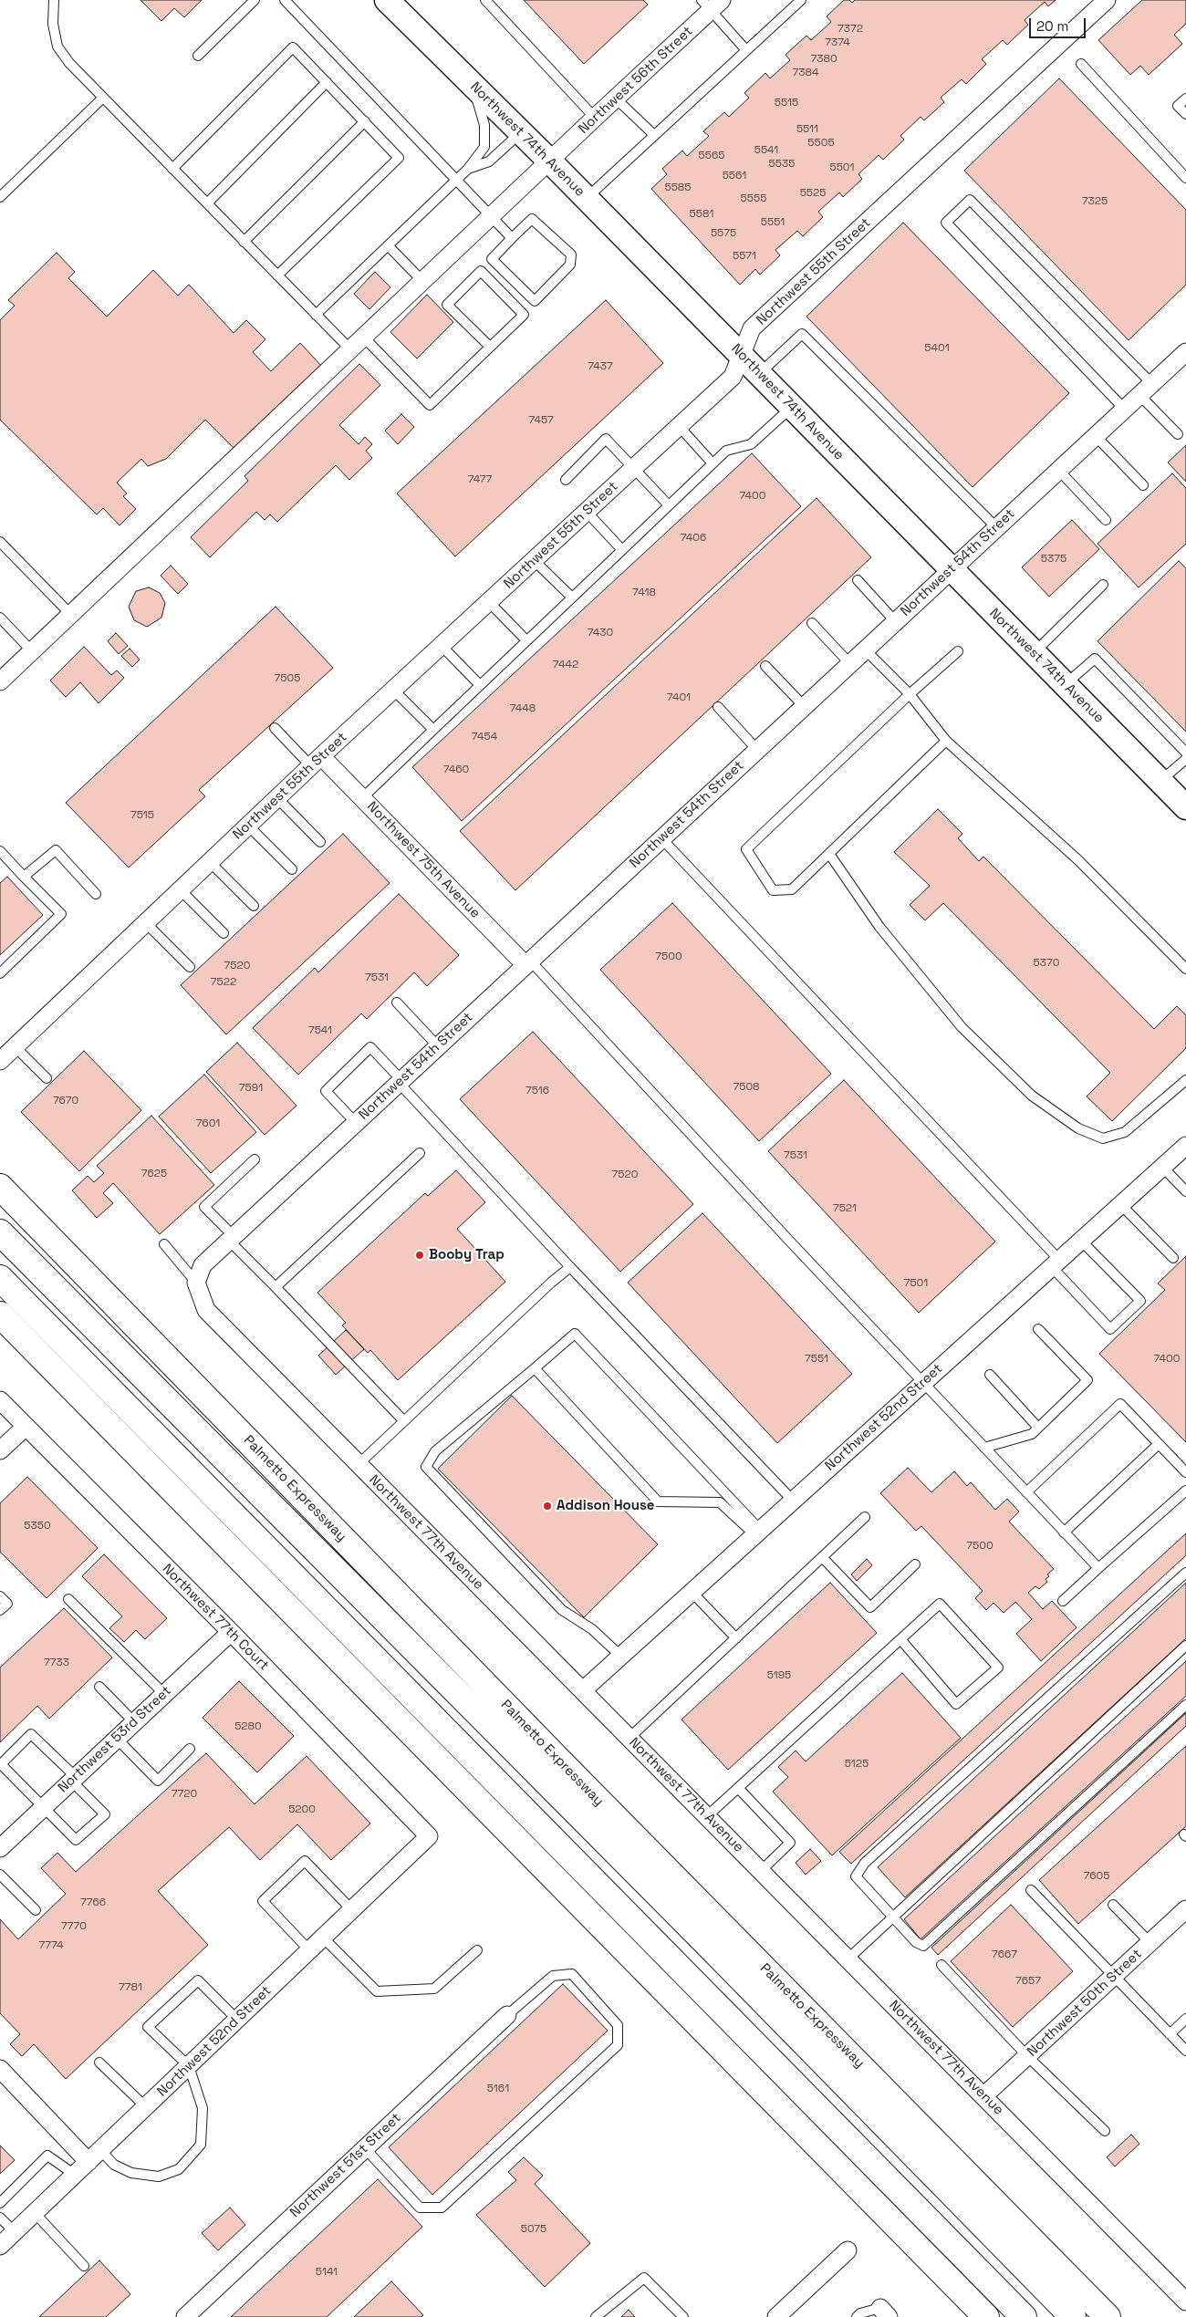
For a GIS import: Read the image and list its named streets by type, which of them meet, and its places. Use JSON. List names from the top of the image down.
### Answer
{
  "streets": {
    "highway": ["Palmetto Expressway"],
    "street": [
      "Northwest 56th Street",
      "Northwest 74th Avenue",
      "Northwest 55th Street",
      "Northwest 54th Street",
      "Northwest 75th Avenue",
      "Northwest 52nd Street",
      "Northwest 77th Avenue",
      "Northwest 77th Court",
      "Northwest 53rd Street",
      "Northwest 50th Street",
      "Northwest 51st Street"
    ]
  },
  "crossings": [
    ["Northwest 56th Street", "Northwest 74th Avenue"],
    ["Northwest 74th Avenue", "Northwest 55th Street"],
    ["Northwest 74th Avenue", "Northwest 54th Street"],
    ["Northwest 55th Street", "Northwest 75th Avenue"],
    ["Northwest 54th Street", "Northwest 75th Avenue"],
    ["Northwest 54th Street", "Northwest 77th Avenue"],
    ["Northwest 52nd Street", "Northwest 77th Avenue"],
    ["Northwest 52nd Street", "Northwest 77th Court"],
    ["Northwest 77th Avenue", "Northwest 50th Street"],
    ["Northwest 77th Court", "Northwest 53rd Street"]
  ],
  "places": ["Booby Trap", "Addison House"],
  "house_numbers": [
    "7372",
    "7374",
    "7380",
    "7384",
    "5515",
    "5511",
    "5505",
    "5541",
    "5565",
    "5535",
    "5501",
    "5561",
    "5585",
    "5525",
    "5555",
    "7325",
    "5581",
    "5551",
    "5575",
    "5571",
    "5401",
    "7437",
    "7457",
    "7477",
    "7400",
    "7406",
    "5375",
    "7418",
    "7430",
    "7442",
    "7505",
    "7401",
    "7448",
    "7454",
    "7460",
    "7515",
    "7500",
    "5370",
    "7520",
    "7531",
    "7522",
    "7541",
    "7508",
    "7591",
    "7516",
    "7670",
    "7601",
    "7531",
    "7625",
    "7520",
    "7521",
    "7501",
    "7551",
    "7400",
    "5350",
    "7500",
    "7733",
    "5195",
    "5280",
    "5125",
    "7720",
    "5200",
    "7605",
    "7766",
    "7770",
    "7774",
    "7667",
    "7657",
    "7781",
    "5161",
    "5075",
    "5141"
  ],
  "scale_bar": "20 m"
}
